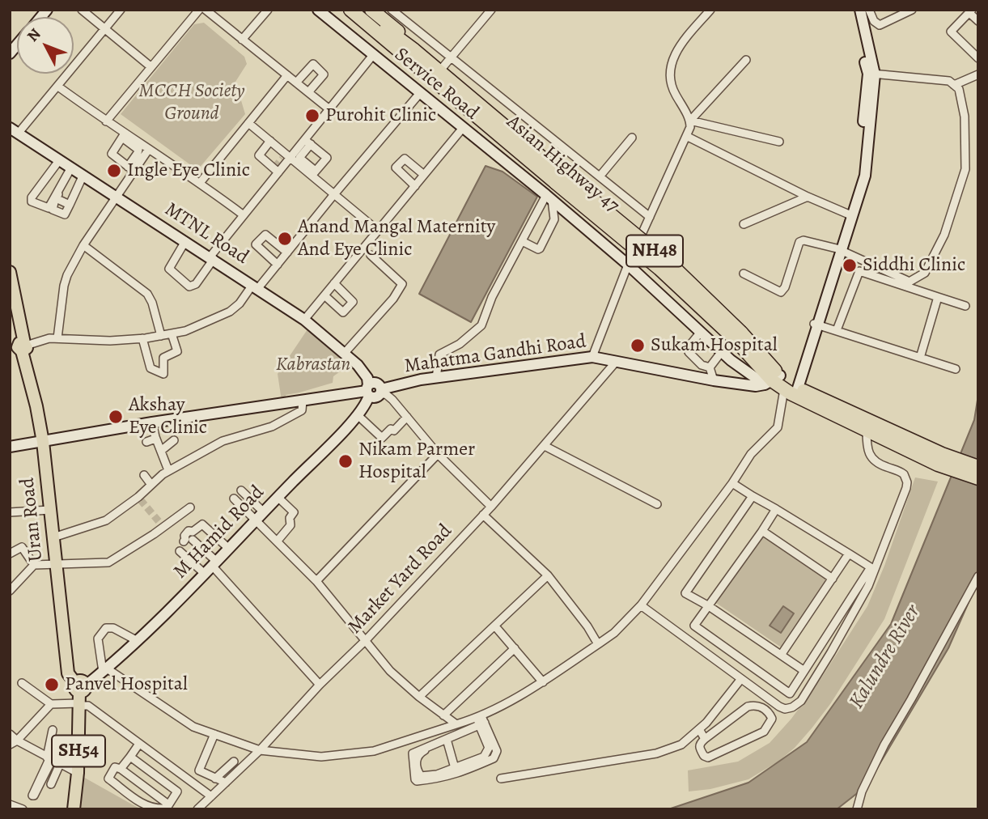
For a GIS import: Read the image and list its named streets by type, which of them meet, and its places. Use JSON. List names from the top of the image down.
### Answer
{
  "streets": {
    "highway": ["Asian Highway 47", "NH48"],
    "main road": ["Uran Road", "SH54"],
    "street": [
      "Service Road",
      "MTNL Road",
      "Mahatma Gandhi Road",
      "M Hamid Road",
      "Market Yard Road"
    ]
  },
  "crossings": [
    ["Service Road", "Asian Highway 47"],
    ["Service Road", "Mahatma Gandhi Road"],
    ["Asian Highway 47", "NH48"],
    ["Asian Highway 47", "Mahatma Gandhi Road"],
    ["MTNL Road", "M Hamid Road"],
    ["Mahatma Gandhi Road", "Market Yard Road"],
    ["Uran Road", "M Hamid Road"]
  ],
  "water": ["Kalundre River"],
  "parks": ["MCCH Society Ground", "Kabrastan"],
  "places": [
    "Purohit Clinic",
    "Ingle Eye Clinic",
    "Anand Mangal Maternity And Eye Clinic",
    "Siddhi Clinic",
    "Sukam Hospital",
    "Akshay Eye Clinic",
    "Nikam Parmer Hospital",
    "Panvel Hospital"
  ],
  "north": "top left"
}
